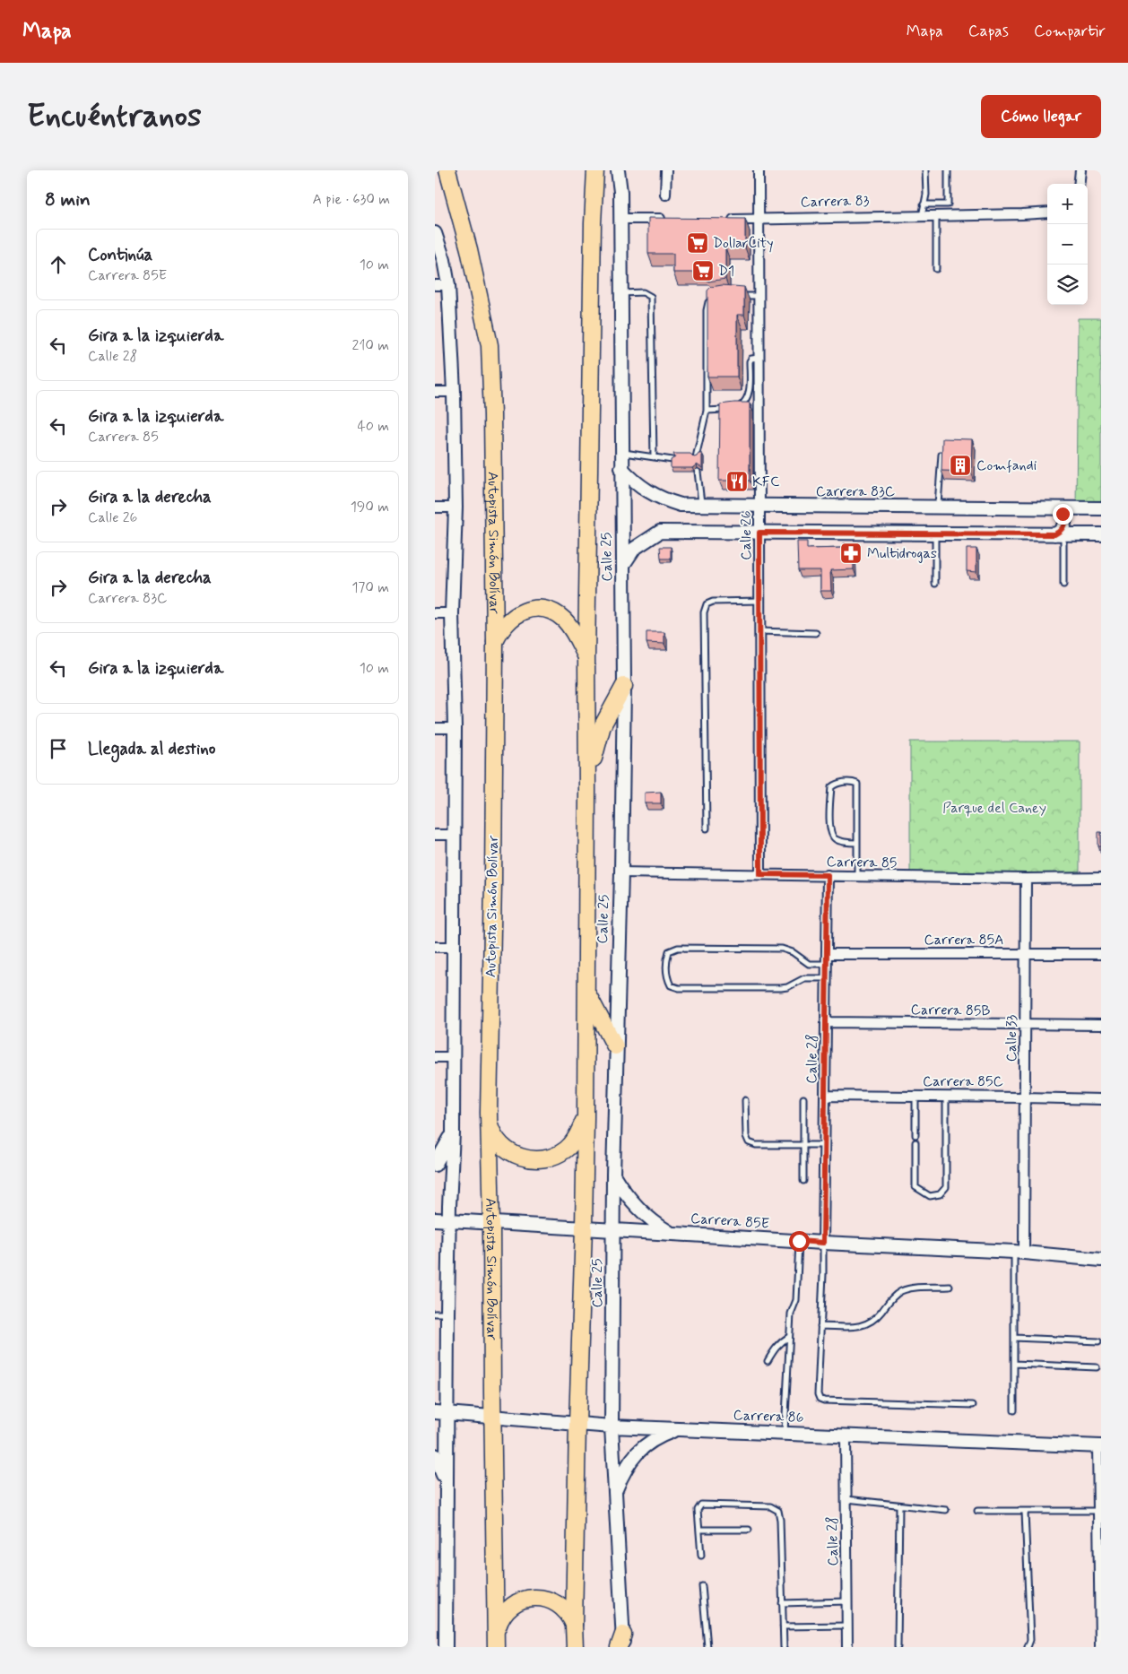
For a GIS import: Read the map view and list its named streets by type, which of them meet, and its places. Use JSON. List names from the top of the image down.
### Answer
{
  "streets": {
    "highway": ["Autopista Simón Bolívar"],
    "street": [
      "Carrera 83",
      "Carrera 83C",
      "Calle 26",
      "Calle 25",
      "Carrera 85",
      "Carrera 85A",
      "Carrera 85B",
      "Calle 33",
      "Calle 28",
      "Carrera 85C",
      "Carrera 85E",
      "Carrera 86"
    ]
  },
  "crossings": [
    ["Carrera 83", "Calle 26"],
    ["Carrera 83C", "Calle 26"],
    ["Carrera 83C", "Calle 25"],
    ["Calle 26", "Carrera 85"],
    ["Autopista Simón Bolívar", "Carrera 85E"],
    ["Autopista Simón Bolívar", "Carrera 86"],
    ["Calle 25", "Carrera 85"],
    ["Calle 25", "Carrera 85E"],
    ["Calle 25", "Carrera 86"],
    ["Carrera 85", "Calle 33"],
    ["Carrera 85", "Calle 28"],
    ["Carrera 85A", "Calle 33"],
    ["Carrera 85A", "Calle 28"],
    ["Carrera 85B", "Calle 33"],
    ["Carrera 85B", "Calle 28"],
    ["Calle 33", "Carrera 85C"],
    ["Calle 33", "Carrera 85E"],
    ["Calle 28", "Carrera 85C"],
    ["Calle 28", "Carrera 85E"],
    ["Calle 28", "Carrera 86"]
  ],
  "parks": ["Parque del Caney"],
  "places": {
    "supermarket": ["DollarCity", "D1"],
    "building": ["Comfandi"],
    "restaurant": ["KFC"],
    "pharmacy": ["Multidrogas"]
  },
  "page": {
    "header": "Mapa",
    "nav": ["Mapa", "Capas", "Compartir"],
    "buttons": "Cómo llegar",
    "title": "Encuéntranos",
    "heading": ["8 min", "A pie · 630 m"],
    "map_buttons": ["+", "−"],
    "list": [
      ["Continúa", "Carrera 85E", "10 m"],
      ["Gira a la izquierda", "Calle 28", "210 m"],
      ["Gira a la izquierda", "Carrera 85", "40 m"],
      ["Gira a la derecha", "Calle 26", "190 m"],
      ["Gira a la derecha", "Carrera 83C", "170 m"],
      ["Gira a la izquierda", "10 m"],
      "Llegada al destino"
    ]
  }
}
